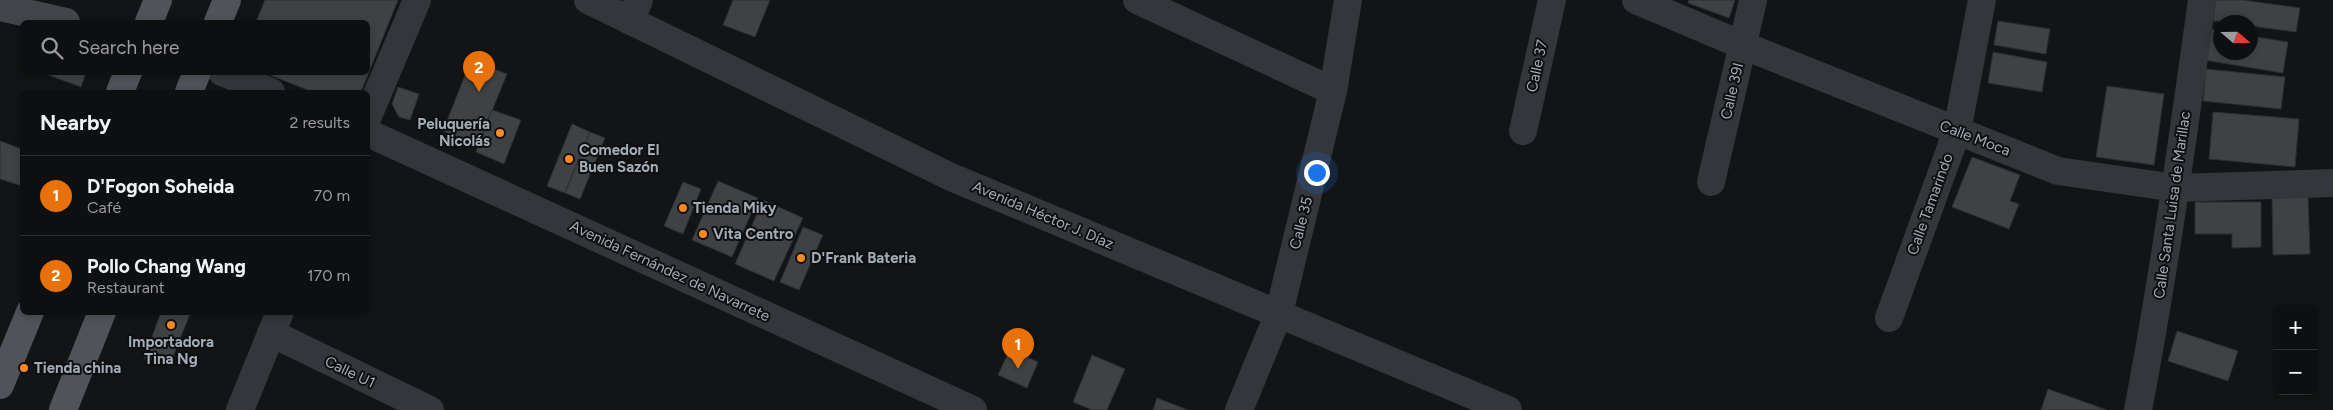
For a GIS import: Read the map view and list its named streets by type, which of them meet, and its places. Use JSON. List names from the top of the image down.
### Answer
{
  "streets": {
    "street": [
      "Calle 37",
      "Calle 39I",
      "Calle Moca",
      "Calle Tamarindo",
      "Calle Santa Luisa de Marillac",
      "Avenida Héctor J. Díaz",
      "Calle 35",
      "Avenida Fernández de Navarrete",
      "Calle U1"
    ]
  },
  "crossings": [
    ["Calle 39I", "Calle Moca"],
    ["Calle Moca", "Calle Tamarindo"],
    ["Calle Moca", "Calle Santa Luisa de Marillac"],
    ["Avenida Héctor J. Díaz", "Calle 35"]
  ],
  "places": [
    "Peluquería Nicolás",
    "Comedor El Buen Sazón",
    "Tienda Miky",
    "Vita Centro",
    "D'Frank Bateria",
    "Importadora Tina Ng",
    "Tienda china"
  ],
  "north": "right",
  "page": {
    "search": "Search here",
    "pins": ["2", "1"],
    "heading": ["Nearby", "2 results"],
    "list": [
      {
        "mark": "1",
        "name": "D'Fogon Soheida",
        "note": "Café",
        "value": "70 m"
      },
      {
        "mark": "2",
        "name": "Pollo Chang Wang",
        "note": "Restaurant",
        "value": "170 m"
      }
    ],
    "map_buttons": ["+", "−"]
  }
}
